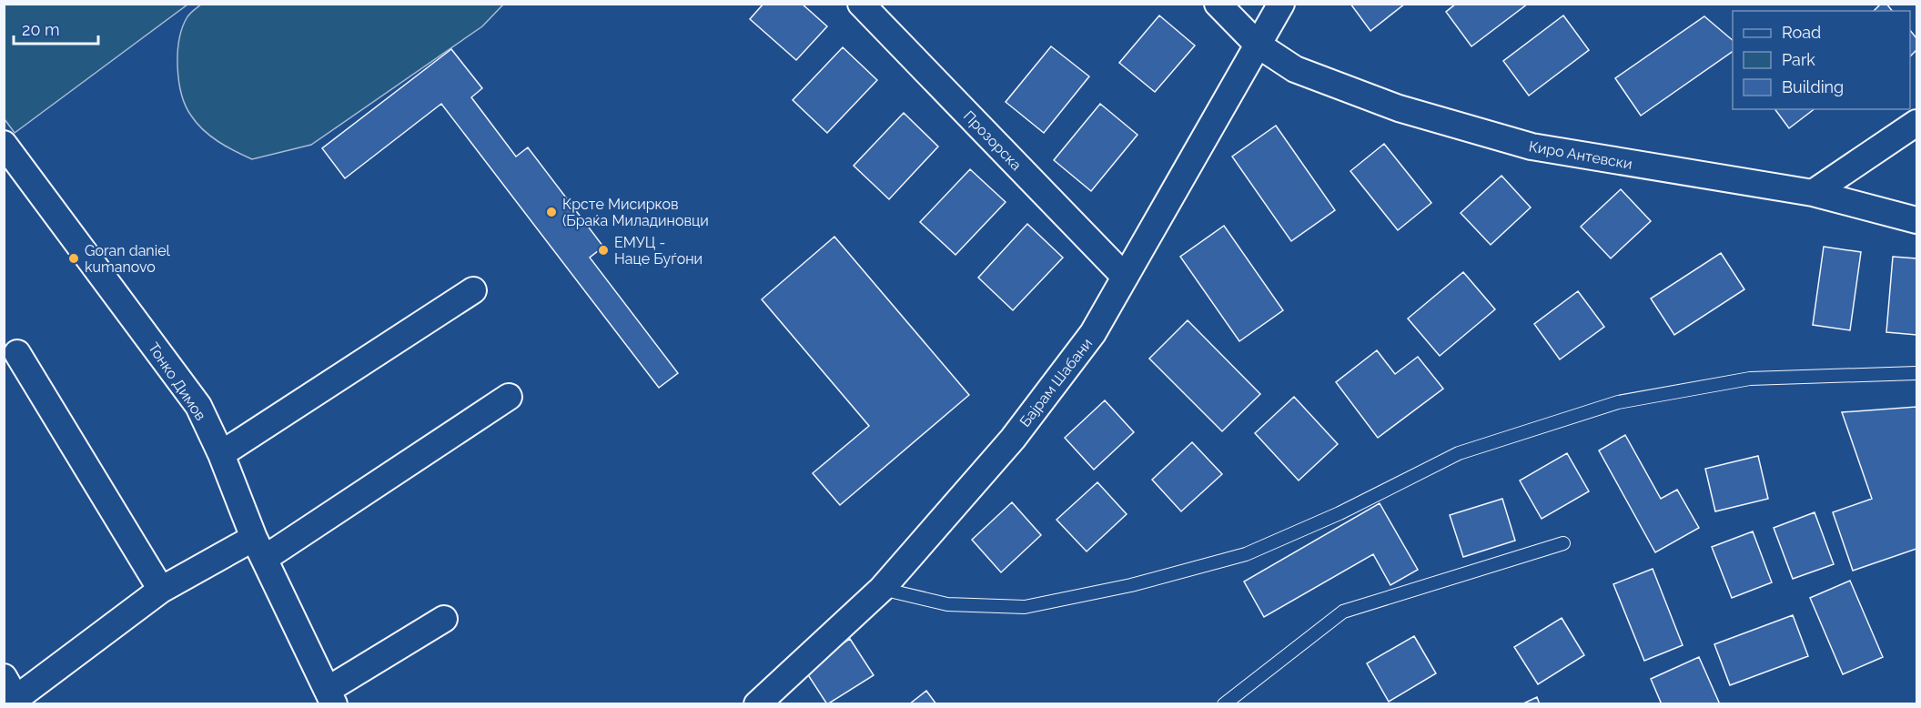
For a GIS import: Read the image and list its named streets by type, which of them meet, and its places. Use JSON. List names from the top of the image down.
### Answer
{
  "streets": {
    "street": [
      "Прозорска",
      "Киро Антевски",
      "Тонко Димов",
      "Бајрам Шабани"
    ]
  },
  "crossings": [
    ["Прозорска", "Бајрам Шабани"],
    ["Киро Антевски", "Бајрам Шабани"]
  ],
  "places": ["Крсте Мисирков (Браќа Миладиновци", "ЕМУЦ - Наце Буѓони", "Goran daniel kumanovo"],
  "legend": ["Road", "Park", "Building"],
  "scale_bar": "20 m"
}
